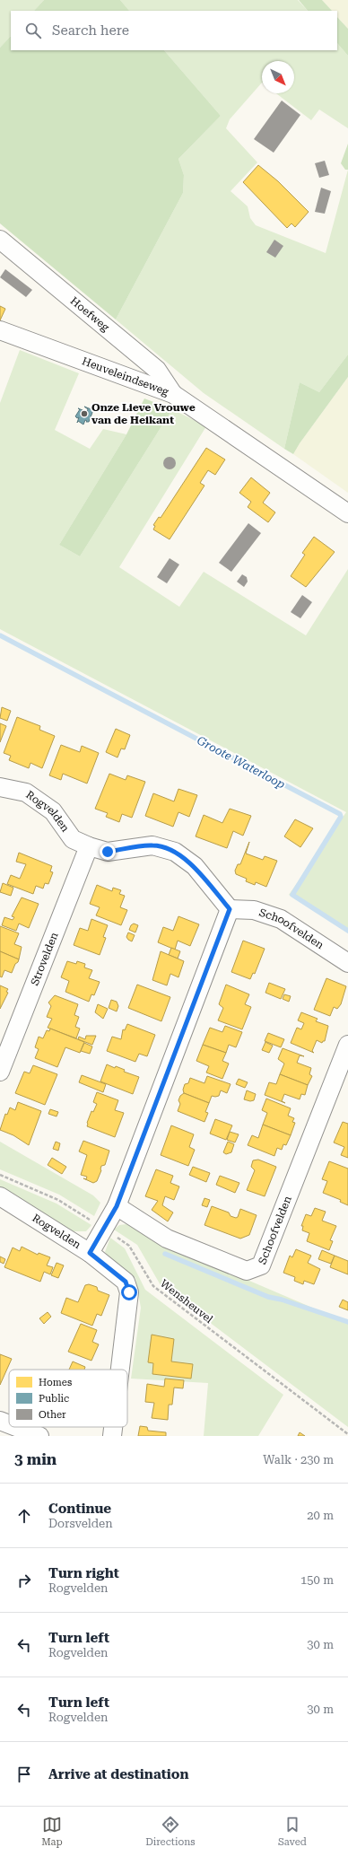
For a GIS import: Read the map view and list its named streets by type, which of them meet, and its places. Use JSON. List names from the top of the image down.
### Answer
{
  "streets": {
    "street": [
      "Hoefweg",
      "Heuveleindseweg",
      "Rogvelden",
      "Schoofvelden",
      "Strovelden"
    ],
    "path": ["Wensheuvel"]
  },
  "crossings": [
    ["Hoefweg", "Heuveleindseweg"],
    ["Rogvelden", "Schoofvelden"],
    ["Rogvelden", "Strovelden"],
    ["Rogvelden", "Wensheuvel"]
  ],
  "water": ["Groote Waterloop"],
  "places": ["Onze Lieve Vrouwe van de Heikant"],
  "legend": ["Homes", "Public", "Other"],
  "north": "bottom right",
  "page": {
    "search": "Search here",
    "heading": ["3 min", "Walk · 230 m"],
    "list": [
      ["Continue", "Dorsvelden", "20 m"],
      ["Turn right", "Rogvelden", "150 m"],
      ["Turn left", "Rogvelden", "30 m"],
      ["Turn left", "Rogvelden", "30 m"],
      "Arrive at destination"
    ],
    "nav": ["Map", "Directions", "Saved"]
  }
}
